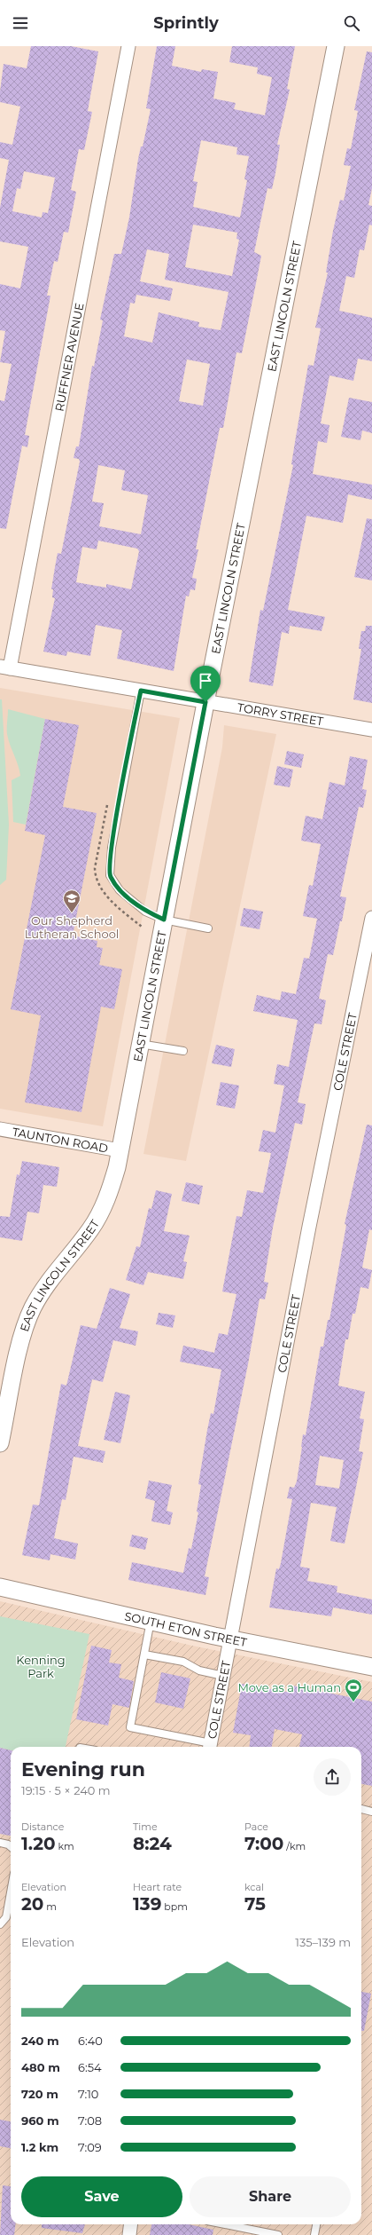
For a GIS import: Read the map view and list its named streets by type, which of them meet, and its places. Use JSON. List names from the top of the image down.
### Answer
{
  "streets": {
    "street": [
      "EAST LINCOLN STREET",
      "RUFFNER AVENUE",
      "TORRY STREET",
      "COLE STREET",
      "TAUNTON ROAD",
      "SOUTH ETON STREET"
    ]
  },
  "crossings": [
    ["EAST LINCOLN STREET", "TORRY STREET"],
    ["EAST LINCOLN STREET", "TAUNTON ROAD"],
    ["RUFFNER AVENUE", "TORRY STREET"],
    ["COLE STREET", "SOUTH ETON STREET"]
  ],
  "parks": ["Kenning Park"],
  "places": {
    "school or university": ["Our Shepherd Lutheran School"],
    "sports": ["Move as a Human"]
  },
  "page": {
    "header": "Sprintly",
    "heading": ["Evening run", "19:15 · 5 × 240 m"],
    "stats": [
      ["Distance", "1.20 km"],
      ["Time", "8:24"],
      ["Pace", "7:00 /km"],
      ["Elevation", "20 m"],
      ["Heart rate", "139 bpm"],
      ["kcal", "75"]
    ],
    "chart": ["Elevation", "135–139 m"],
    "list": [
      {
        "name": "240 m",
        "note": "6:40"
      },
      {
        "name": "480 m",
        "note": "6:54"
      },
      {
        "name": "720 m",
        "note": "7:10"
      },
      {
        "name": "960 m",
        "note": "7:08"
      },
      {
        "name": "1.2 km",
        "note": "7:09"
      }
    ],
    "buttons": ["Save", "Share"]
  }
}
